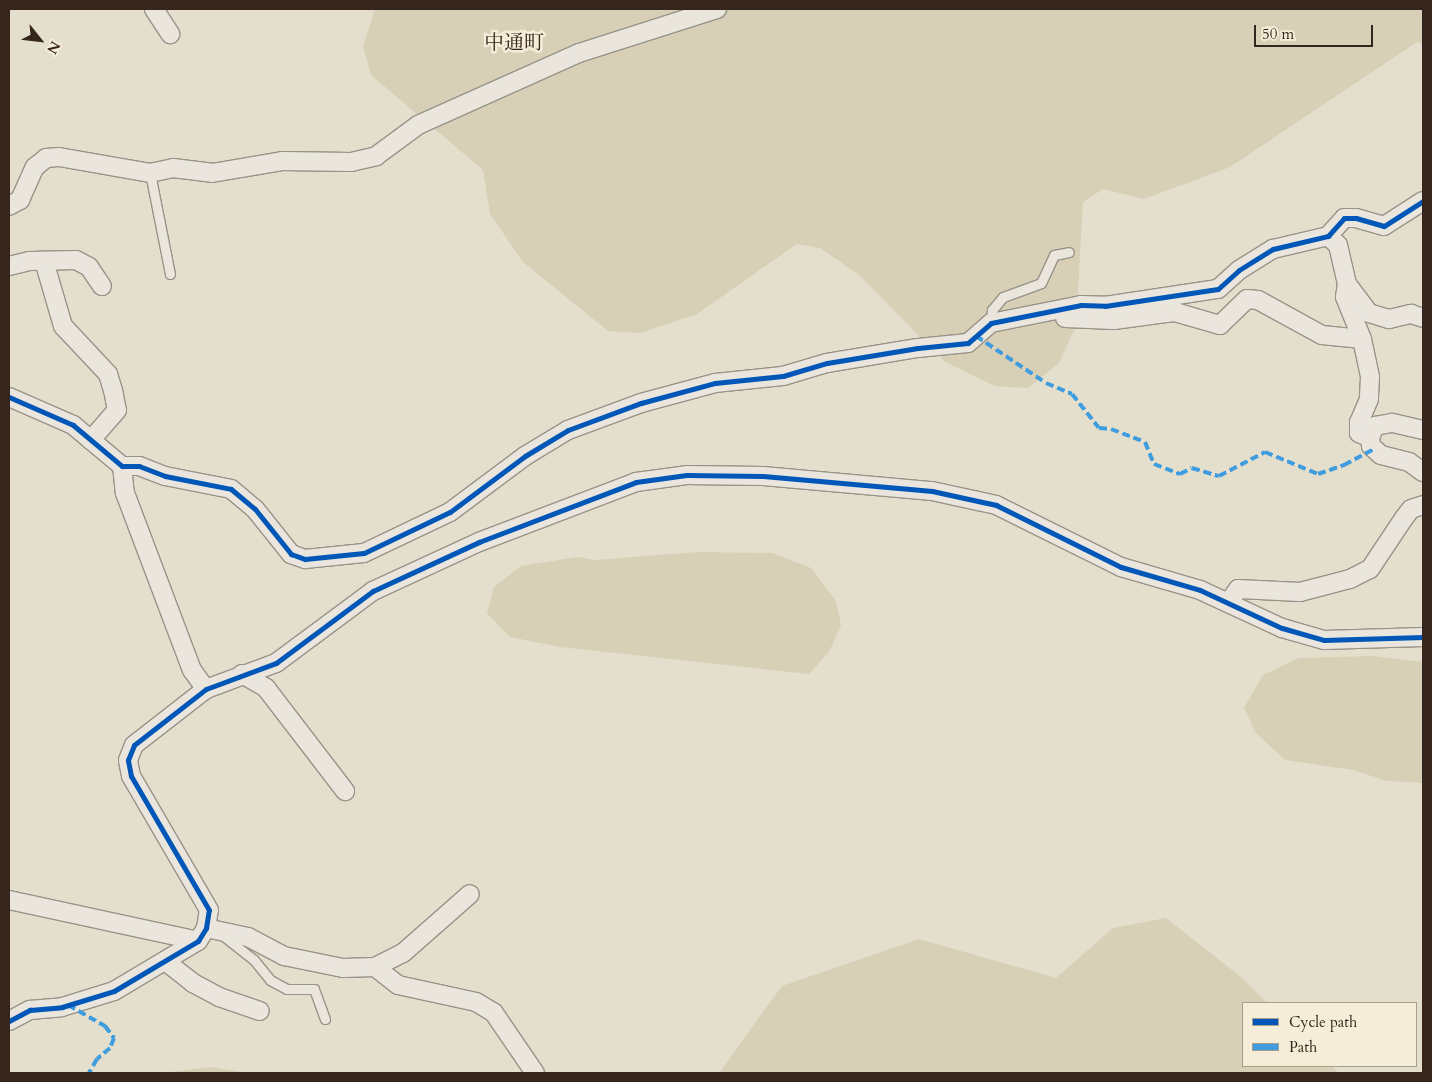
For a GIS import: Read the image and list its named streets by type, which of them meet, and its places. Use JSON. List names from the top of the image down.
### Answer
{
  "districts": ["中通町"],
  "legend": ["Cycle path", "Path"],
  "scale_bar": "50 m",
  "north": "bottom right"
}
